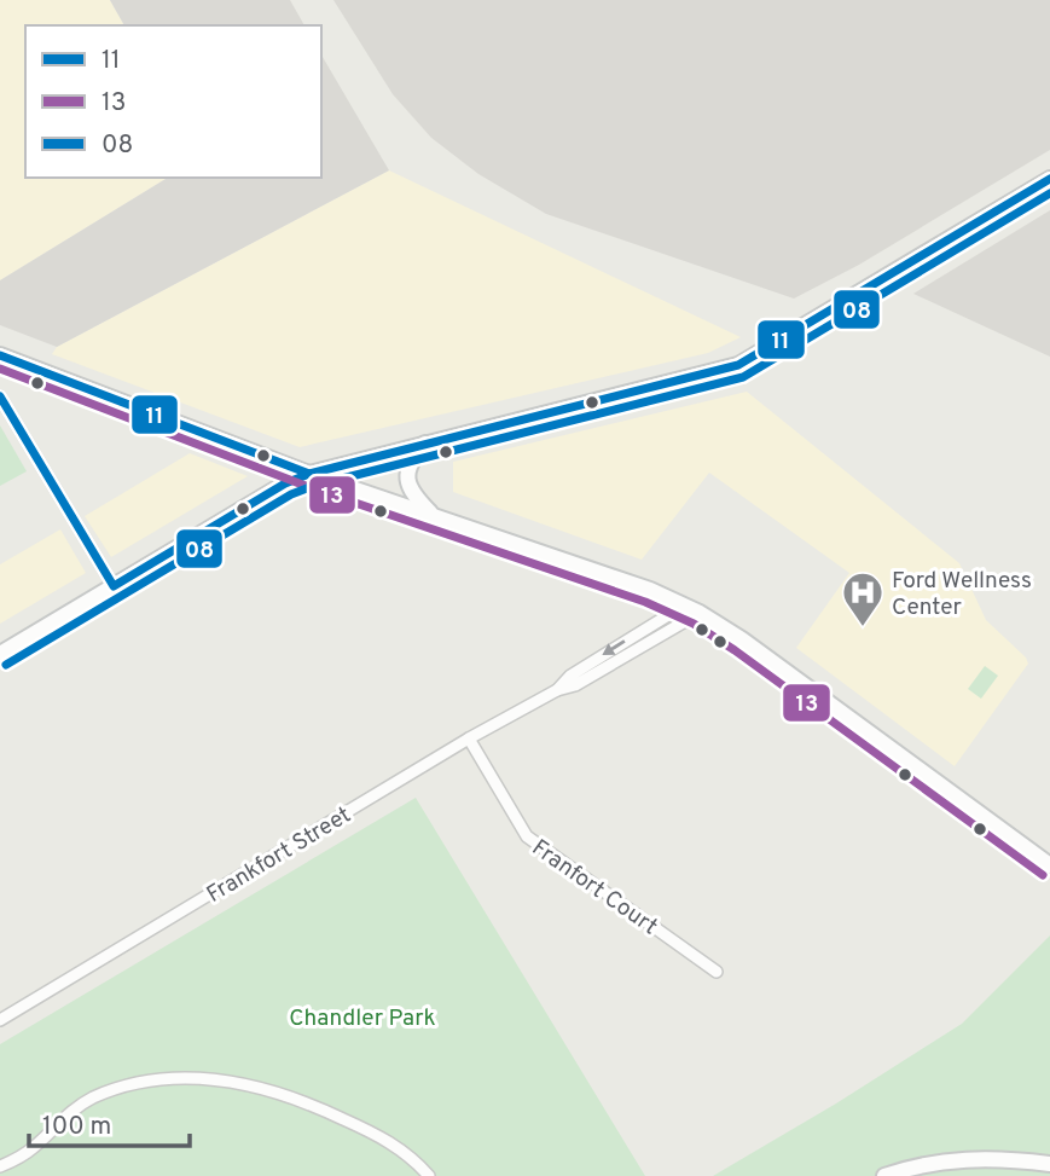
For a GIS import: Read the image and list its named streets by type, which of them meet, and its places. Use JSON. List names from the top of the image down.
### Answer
{
  "streets": {
    "street": ["Frankfort Street", "Franfort Court"]
  },
  "crossings": [
    ["Frankfort Street", "Franfort Court"]
  ],
  "parks": ["Chandler Park"],
  "places": {
    "hospital": ["Ford Wellness Center"]
  },
  "lines": ["transit line 11", "transit line 08", "transit line 13"],
  "legend": ["11", "13", "08"],
  "scale_bar": "100 m"
}
